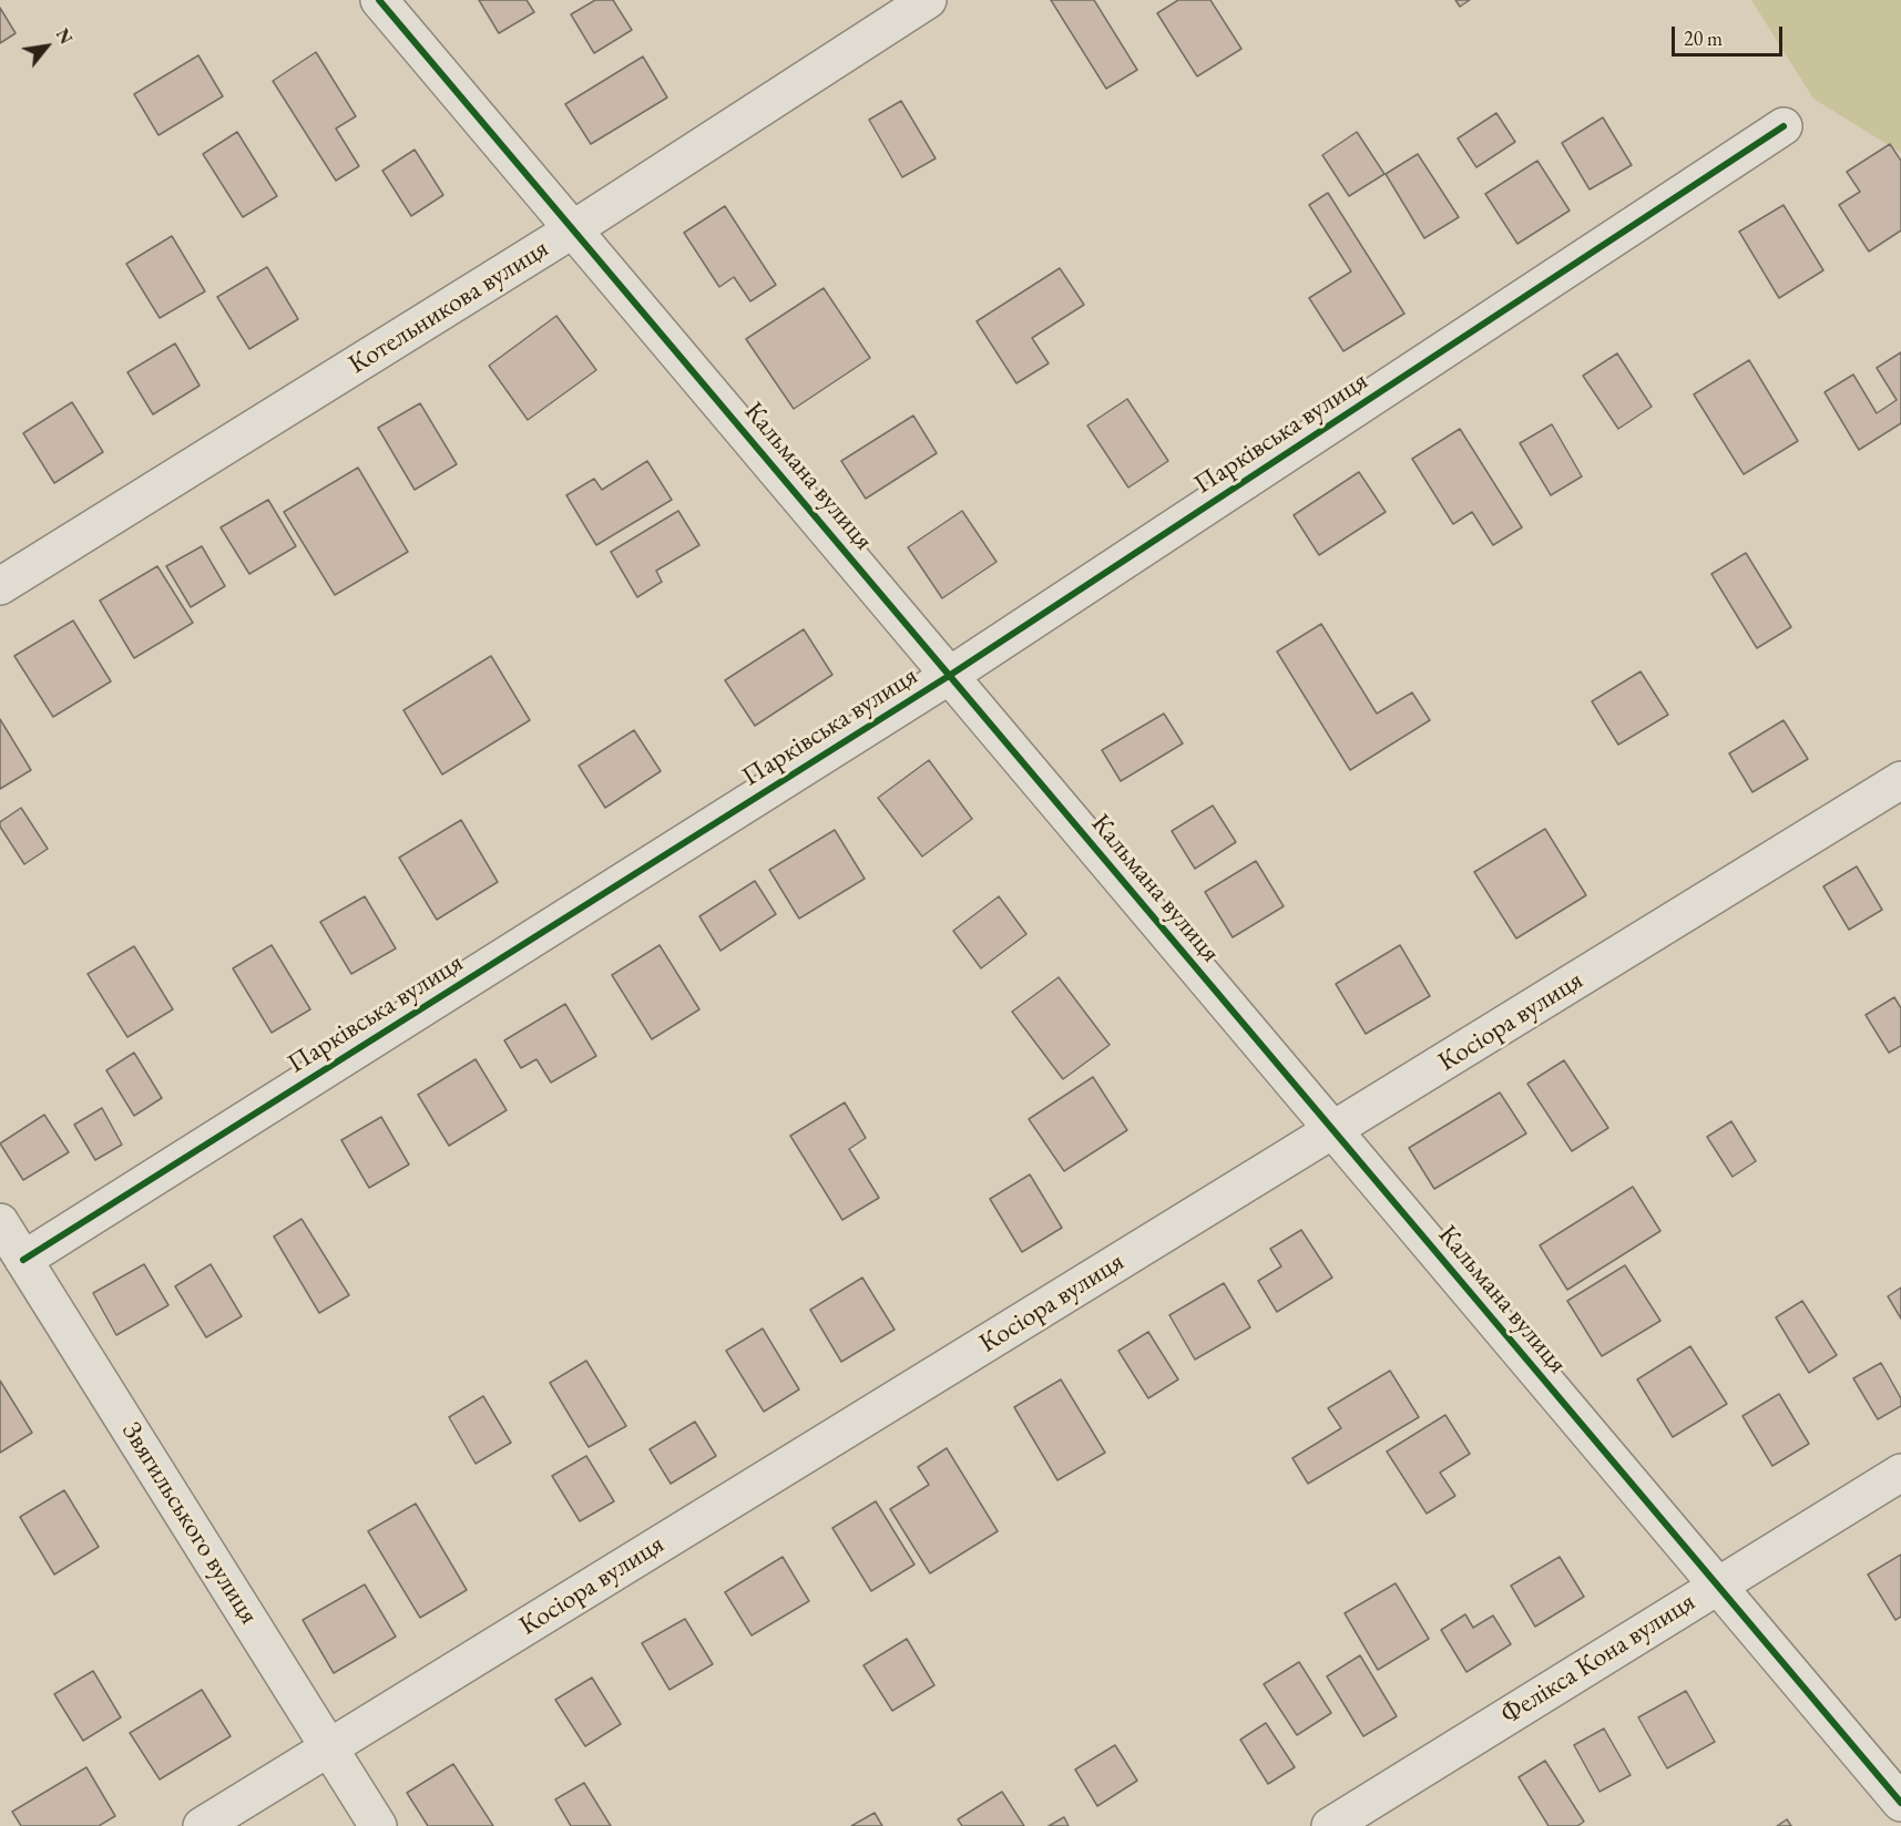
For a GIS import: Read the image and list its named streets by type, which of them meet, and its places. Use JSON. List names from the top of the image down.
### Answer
{
  "streets": {
    "street": [
      "Котельникова вулиця",
      "Парківська вулиця",
      "Кальмана вулиця",
      "Косіора вулиця",
      "Звягильського вулиця",
      "Фелікса Кона вулиця"
    ]
  },
  "crossings": [
    ["Котельникова вулиця", "Кальмана вулиця"],
    ["Парківська вулиця", "Кальмана вулиця"],
    ["Парківська вулиця", "Звягильського вулиця"],
    ["Кальмана вулиця", "Косіора вулиця"],
    ["Кальмана вулиця", "Фелікса Кона вулиця"],
    ["Косіора вулиця", "Звягильського вулиця"]
  ],
  "scale_bar": "20 m",
  "north": "top right"
}
